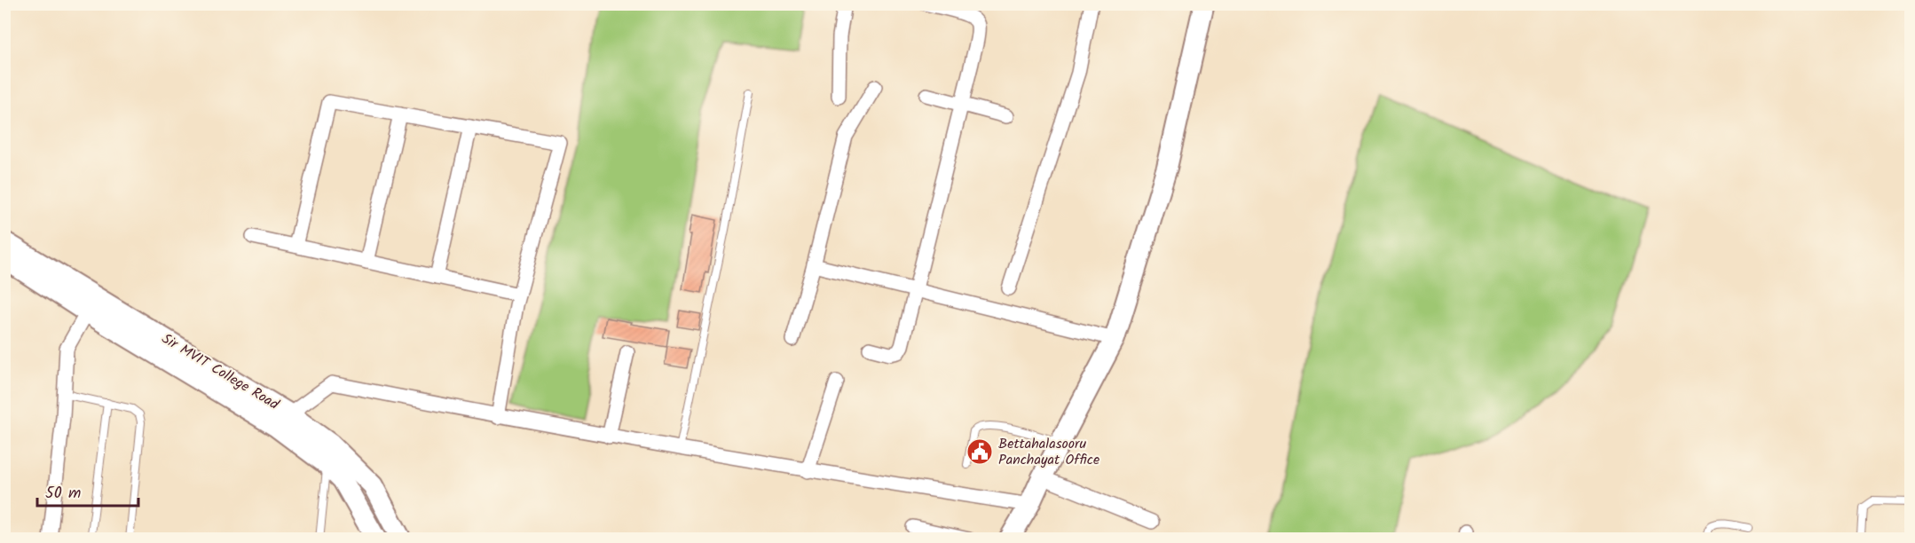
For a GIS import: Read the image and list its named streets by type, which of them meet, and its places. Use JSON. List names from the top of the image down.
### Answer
{
  "streets": {
    "main road": ["Sir MVIT College Road"]
  },
  "places": {
    "public building": ["Bettahalasooru Panchayat Office"]
  },
  "scale_bar": "50 m"
}
